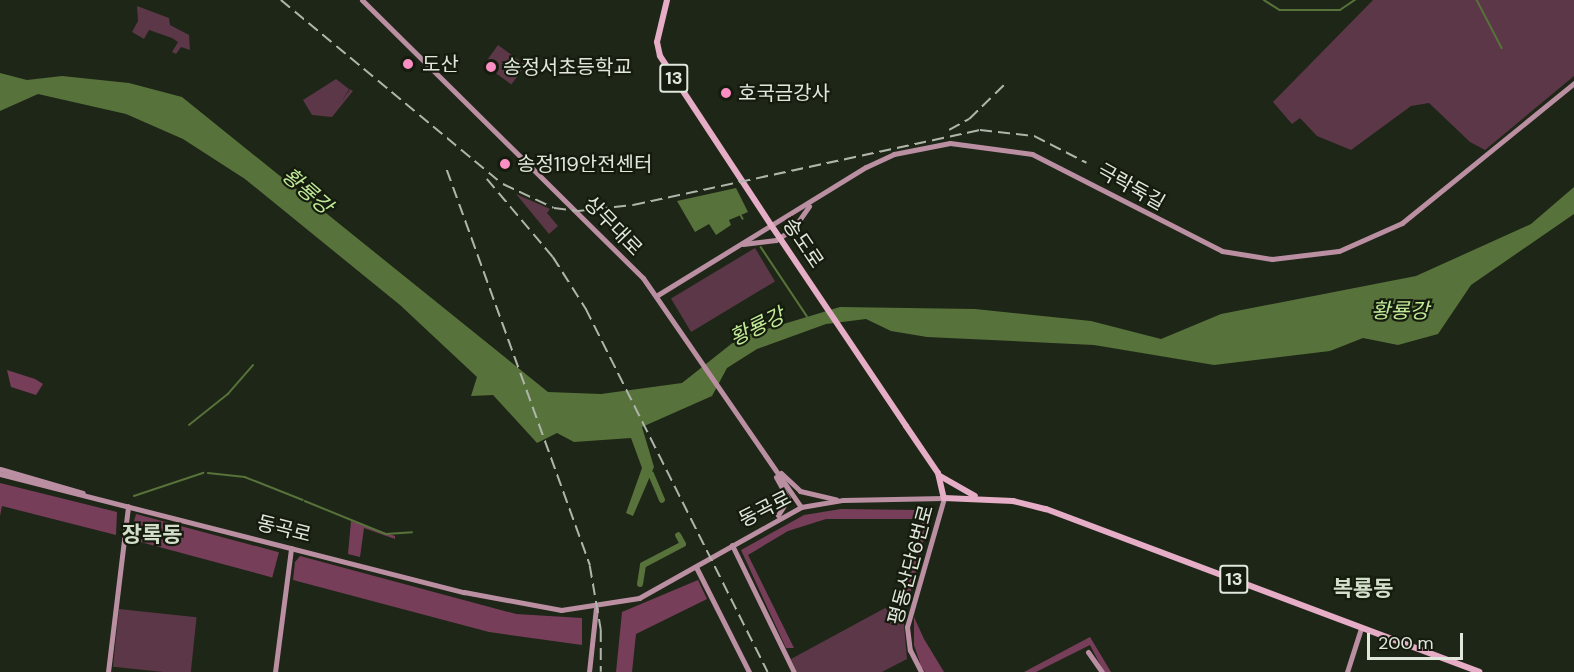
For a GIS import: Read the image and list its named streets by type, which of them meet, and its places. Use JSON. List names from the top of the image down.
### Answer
{
  "streets": {
    "main road": [
      "13",
      "극락둑길",
      "상무대로",
      "송도로",
      "동곡로",
      "평동산단6번로"
    ]
  },
  "crossings": [
    ["13", "송도로"],
    ["13", "동곡로"],
    ["극락둑길", "상무대로"],
    ["극락둑길", "송도로"],
    ["상무대로", "동곡로"],
    ["송도로", "동곡로"],
    ["송도로", "평동산단6번로"],
    ["동곡로", "평동산단6번로"]
  ],
  "districts": ["장록동", "복룡동"],
  "water": ["황룡강"],
  "places": [
    "도산",
    "송정서초등학교",
    "호국금강사",
    "송정119안전센터"
  ],
  "scale_bar": "200 m"
}
